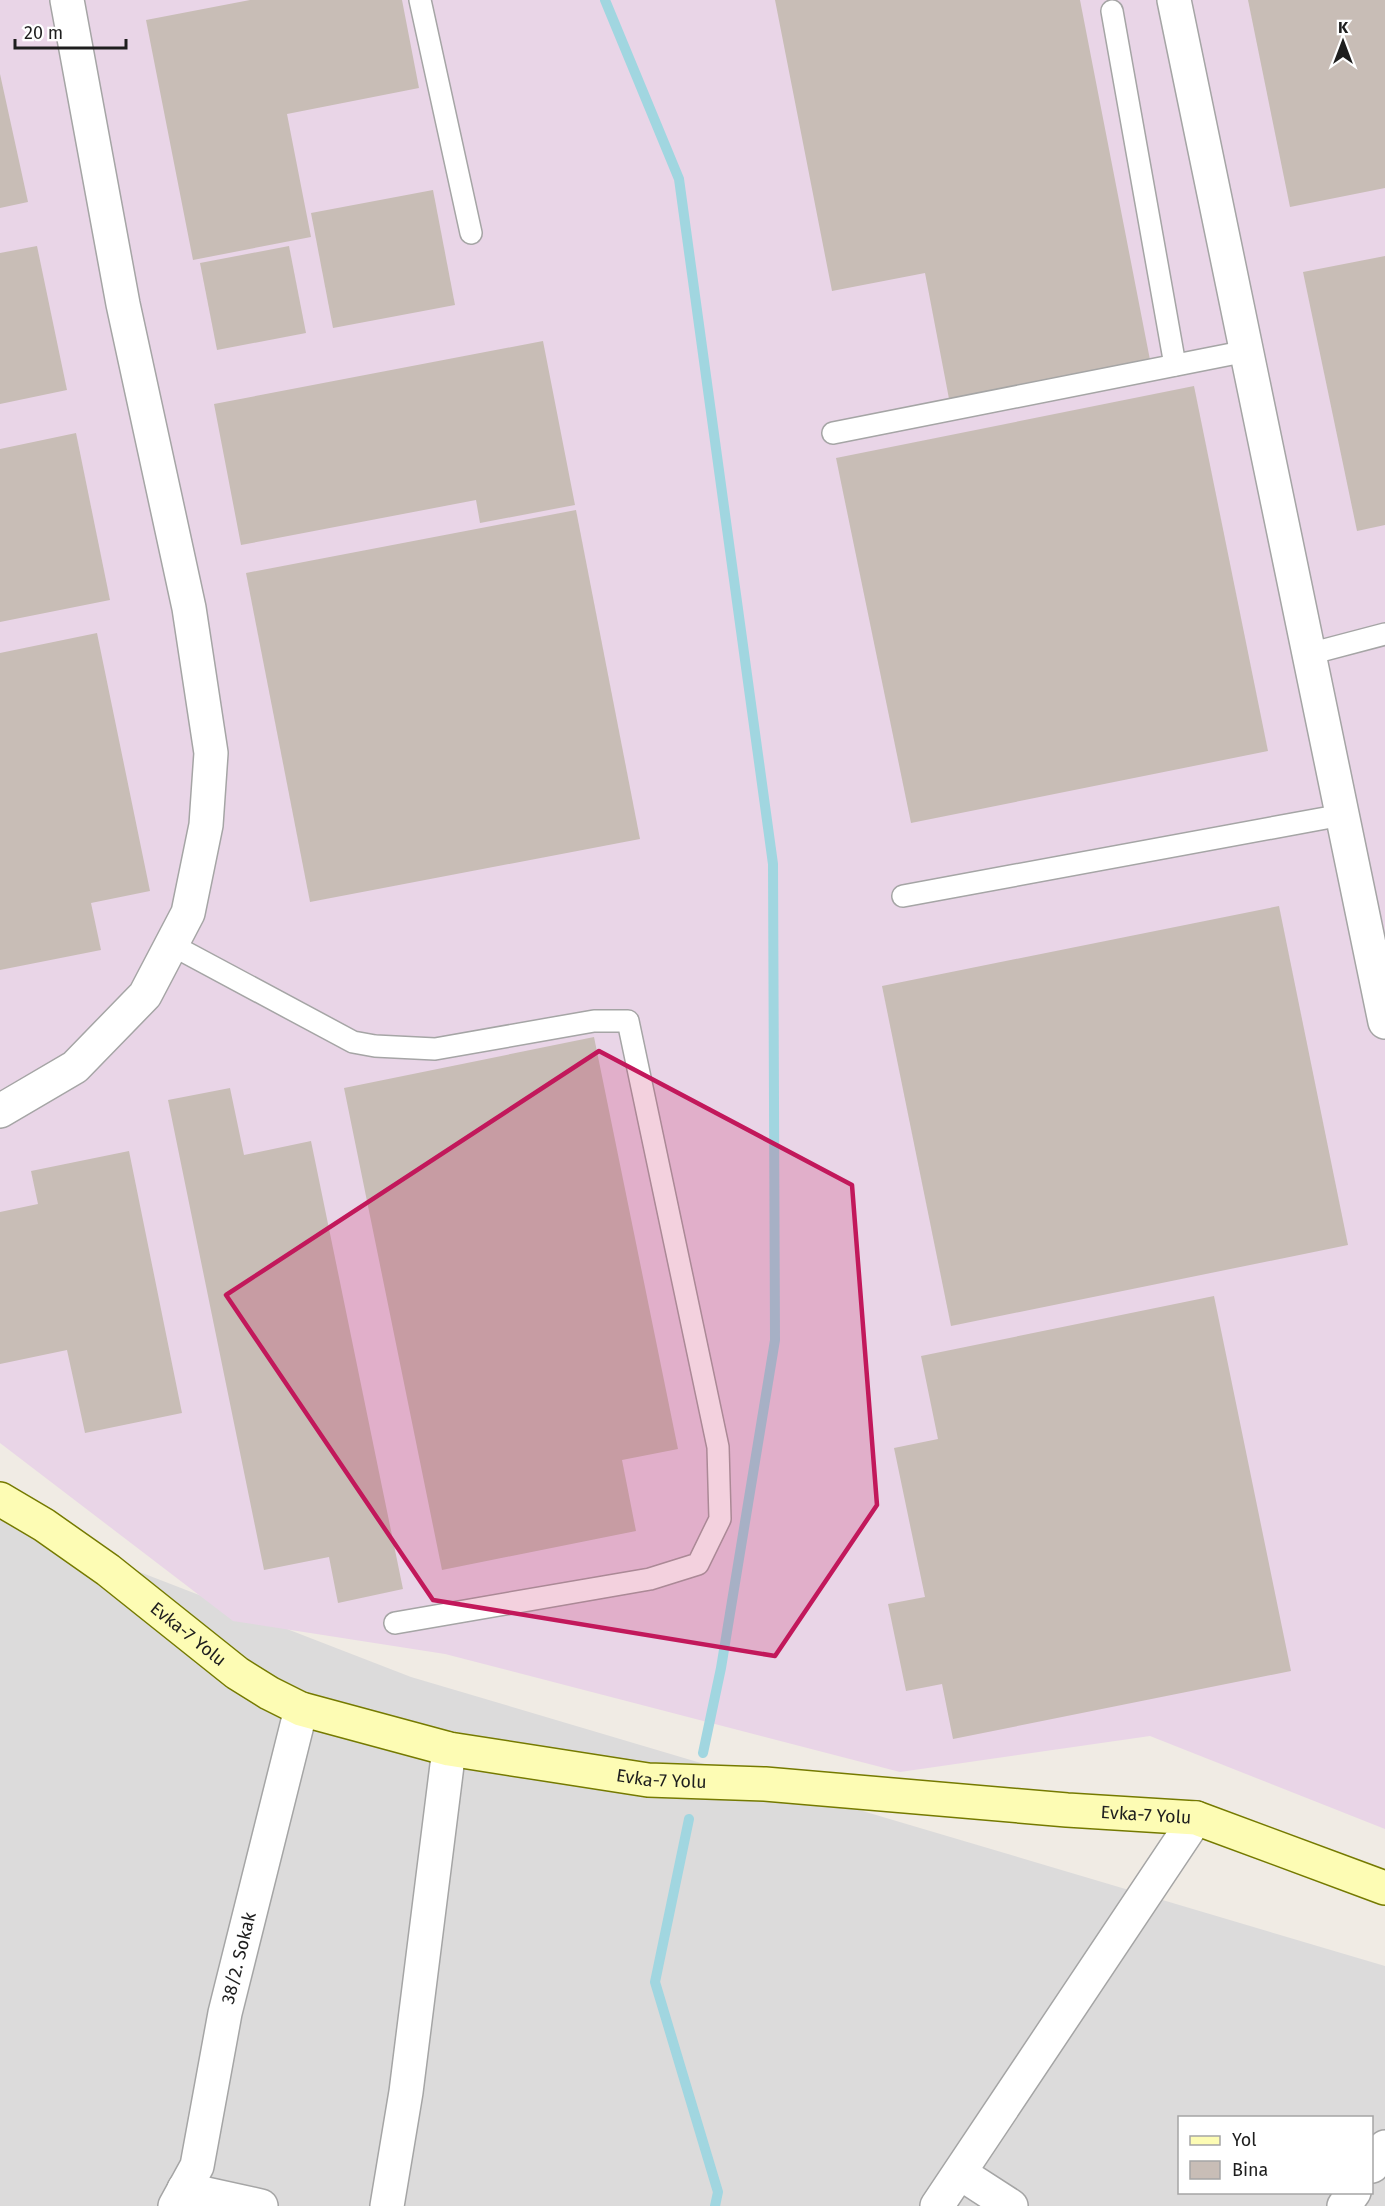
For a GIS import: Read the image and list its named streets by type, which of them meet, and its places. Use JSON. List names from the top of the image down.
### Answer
{
  "streets": {
    "street": ["Evka-7 Yolu", "38/2. Sokak"]
  },
  "crossings": [
    ["Evka-7 Yolu", "38/2. Sokak"]
  ],
  "legend": ["Yol", "Bina"],
  "scale_bar": "20 m",
  "north": "top"
}
